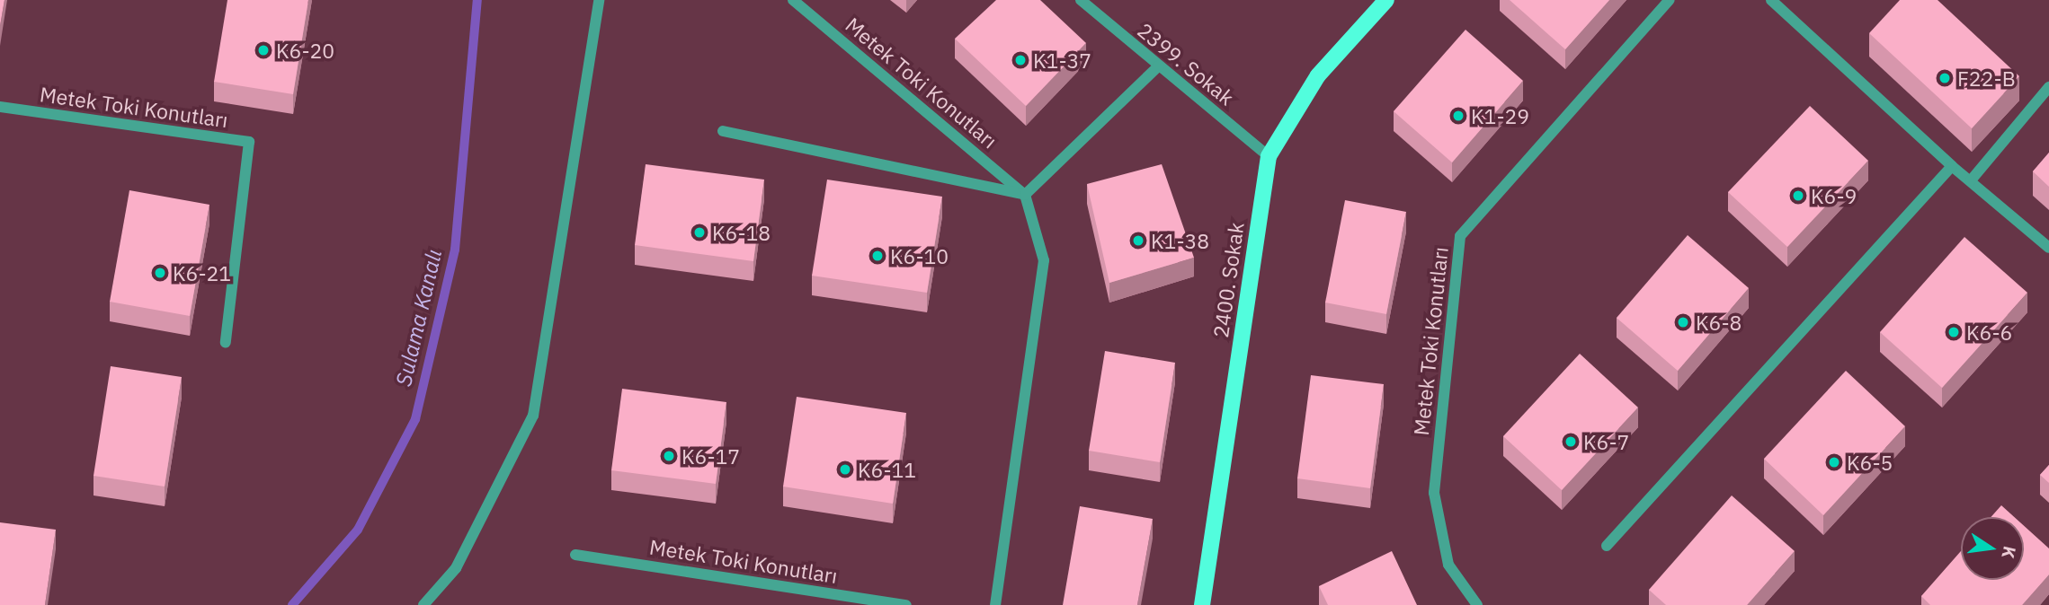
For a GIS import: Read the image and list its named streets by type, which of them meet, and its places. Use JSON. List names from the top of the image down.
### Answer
{
  "streets": {
    "main road": ["2400. Sokak"],
    "street": ["2399. Sokak", "Metek Toki Konutları"]
  },
  "crossings": [
    ["2399. Sokak", "2400. Sokak"]
  ],
  "water": ["Sulama Kanalı"],
  "places": [
    "K6-20",
    "K1-37",
    "F22-B",
    "K1-29",
    "K6-9",
    "K6-18",
    "K1-38",
    "K6-10",
    "K6-21",
    "K6-8",
    "K6-6",
    "K6-7",
    "K6-17",
    "K6-5",
    "K6-11"
  ],
  "north": "right"
}
